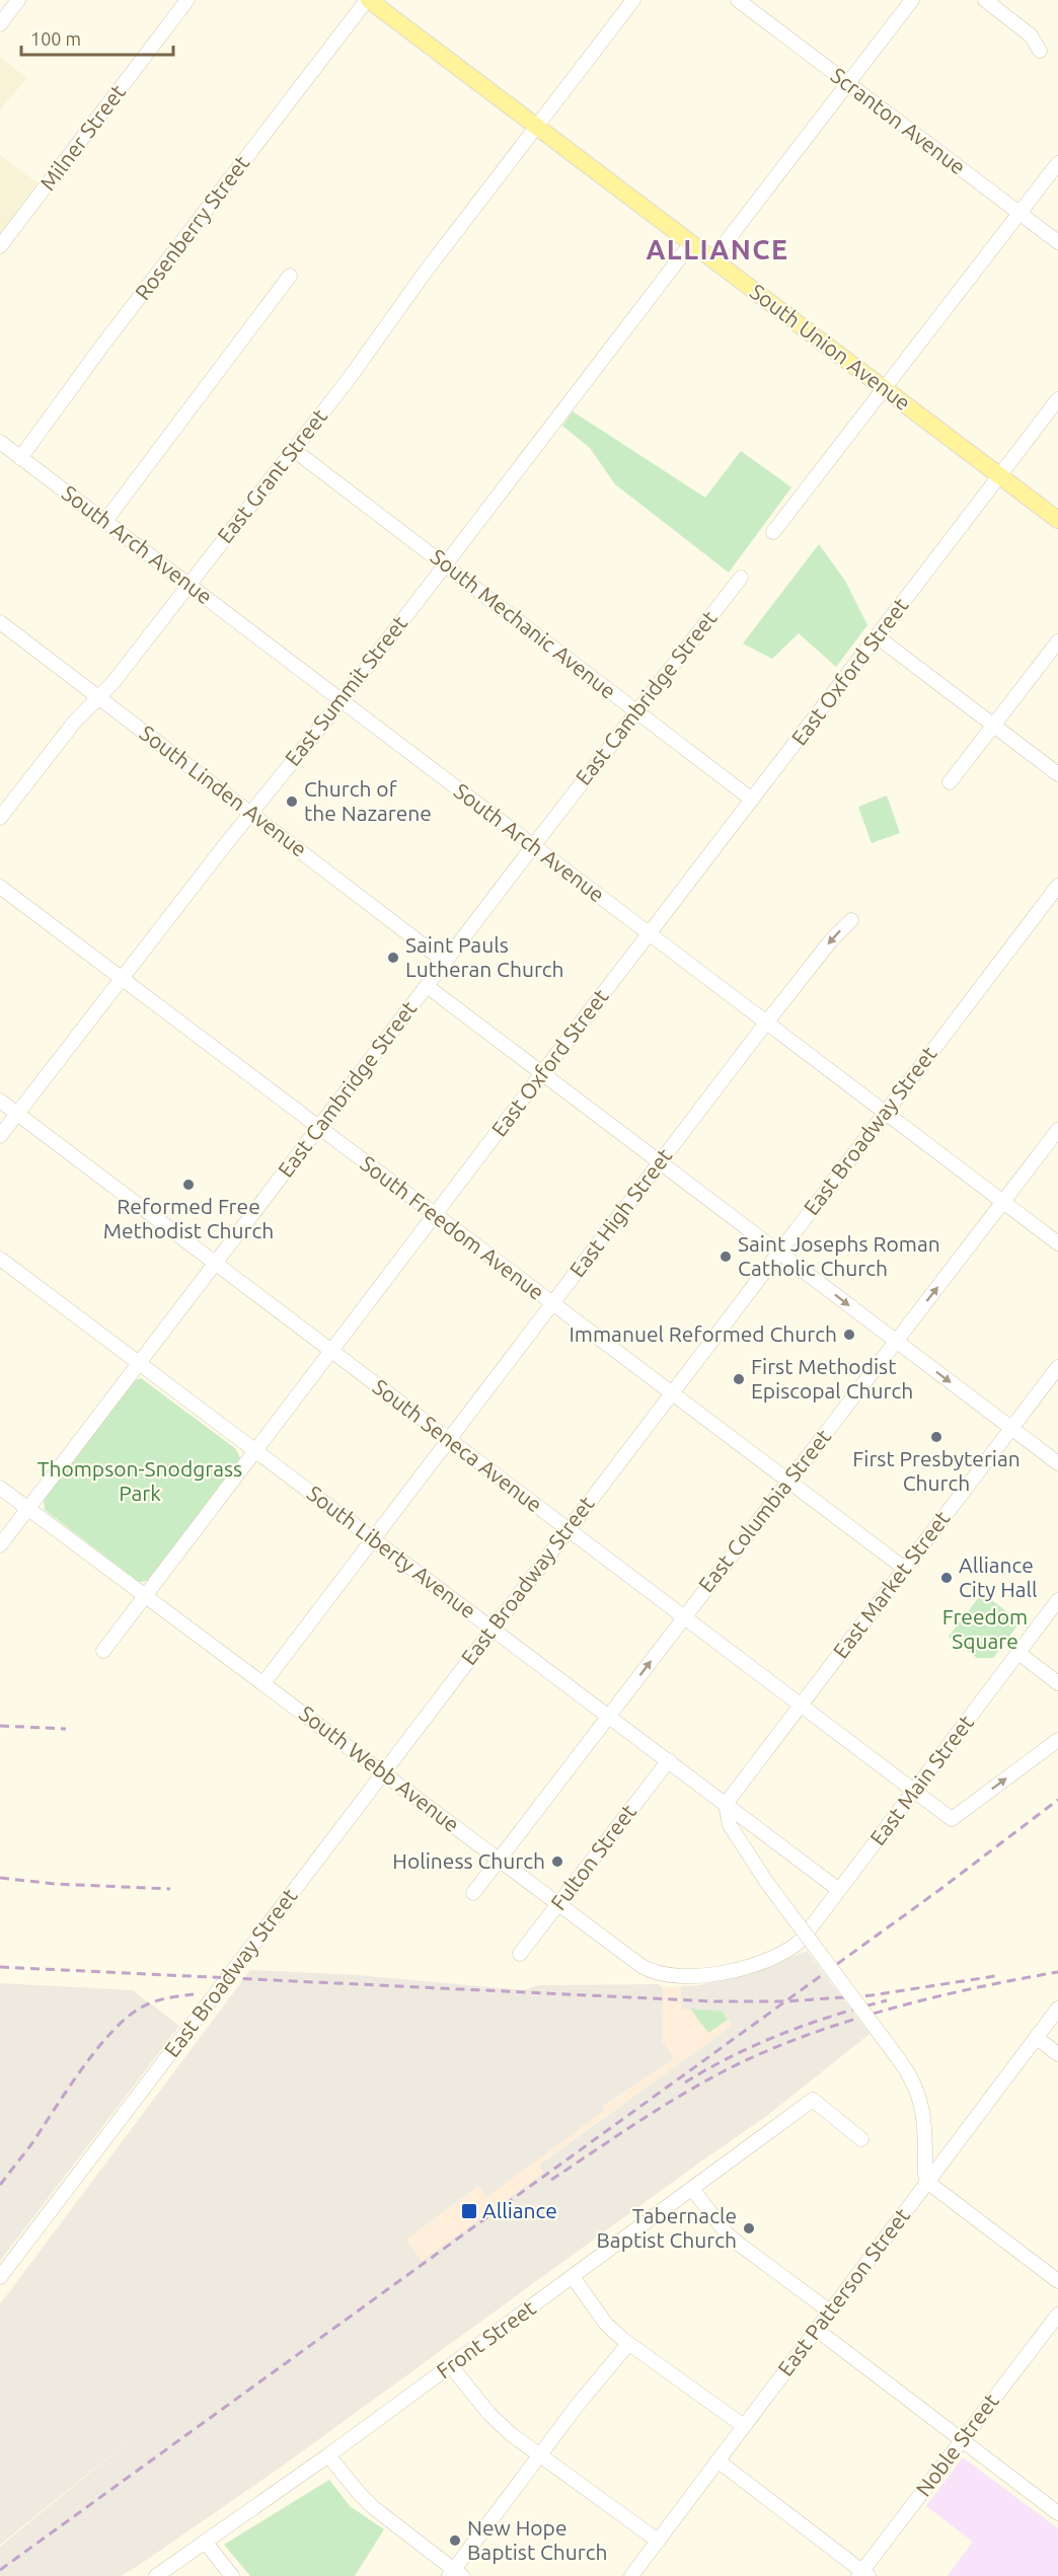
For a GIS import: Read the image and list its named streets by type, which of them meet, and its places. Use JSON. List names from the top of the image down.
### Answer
{
  "streets": {
    "main road": ["South Union Avenue"],
    "street": [
      "Scranton Avenue",
      "Milner Street",
      "Rosenberry Street",
      "East Grant Street",
      "South Arch Avenue",
      "South Mechanic Avenue",
      "East Oxford Street",
      "East Summit Street",
      "East Cambridge Street",
      "South Linden Avenue",
      "East Broadway Street",
      "East High Street",
      "South Freedom Avenue",
      "South Seneca Avenue",
      "East Columbia Street",
      "South Liberty Avenue",
      "East Market Street",
      "South Webb Avenue",
      "East Main Street",
      "Fulton Street",
      "East Patterson Street",
      "Front Street",
      "Noble Street"
    ]
  },
  "crossings": [
    ["Rosenberry Street", "South Union Avenue"],
    ["Rosenberry Street", "South Arch Avenue"],
    ["South Union Avenue", "East Grant Street"],
    ["South Union Avenue", "East Oxford Street"],
    ["South Union Avenue", "East Summit Street"],
    ["East Grant Street", "South Arch Avenue"],
    ["East Grant Street", "South Mechanic Avenue"],
    ["East Grant Street", "South Linden Avenue"],
    ["South Arch Avenue", "East Oxford Street"],
    ["South Arch Avenue", "East Summit Street"],
    ["South Arch Avenue", "East Cambridge Street"],
    ["South Arch Avenue", "East Broadway Street"],
    ["South Arch Avenue", "East High Street"],
    ["South Arch Avenue", "East Columbia Street"],
    ["South Mechanic Avenue", "East Oxford Street"],
    ["South Mechanic Avenue", "East Summit Street"],
    ["South Mechanic Avenue", "East Cambridge Street"],
    ["East Oxford Street", "South Freedom Avenue"],
    ["East Oxford Street", "South Seneca Avenue"],
    ["East Oxford Street", "South Liberty Avenue"],
    ["East Oxford Street", "South Webb Avenue"],
    ["East Summit Street", "South Linden Avenue"],
    ["East Summit Street", "South Freedom Avenue"],
    ["East Summit Street", "South Seneca Avenue"],
    ["East Cambridge Street", "South Linden Avenue"],
    ["East Cambridge Street", "South Freedom Avenue"],
    ["East Cambridge Street", "South Seneca Avenue"],
    ["East Cambridge Street", "South Liberty Avenue"],
    ["East Cambridge Street", "South Webb Avenue"],
    ["East Broadway Street", "South Freedom Avenue"],
    ["East Broadway Street", "South Seneca Avenue"],
    ["East Broadway Street", "South Liberty Avenue"],
    ["East Broadway Street", "South Webb Avenue"],
    ["East High Street", "South Freedom Avenue"],
    ["East High Street", "South Seneca Avenue"],
    ["East High Street", "South Liberty Avenue"],
    ["East High Street", "South Webb Avenue"],
    ["South Freedom Avenue", "East Columbia Street"],
    ["South Freedom Avenue", "East Market Street"],
    ["South Seneca Avenue", "East Columbia Street"],
    ["South Seneca Avenue", "East Market Street"],
    ["South Seneca Avenue", "East Main Street"],
    ["East Columbia Street", "South Liberty Avenue"],
    ["East Columbia Street", "South Webb Avenue"],
    ["South Liberty Avenue", "East Market Street"],
    ["South Liberty Avenue", "East Main Street"],
    ["South Liberty Avenue", "Fulton Street"],
    ["South Webb Avenue", "East Main Street"],
    ["South Webb Avenue", "Fulton Street"]
  ],
  "districts": ["ALLIANCE"],
  "parks": ["Thompson-Snodgrass Park", "Freedom Square"],
  "places": {
    "other": [
      "Church of the Nazarene",
      "Saint Pauls Lutheran Church",
      "Reformed Free Methodist Church",
      "Saint Josephs Roman Catholic Church",
      "Immanuel Reformed Church",
      "First Methodist Episcopal Church",
      "First Presbyterian Church",
      "Alliance City Hall",
      "Holiness Church",
      "Tabernacle Baptist Church",
      "New Hope Baptist Church"
    ],
    "transit": ["Alliance"]
  },
  "scale_bar": "100 m"
}
